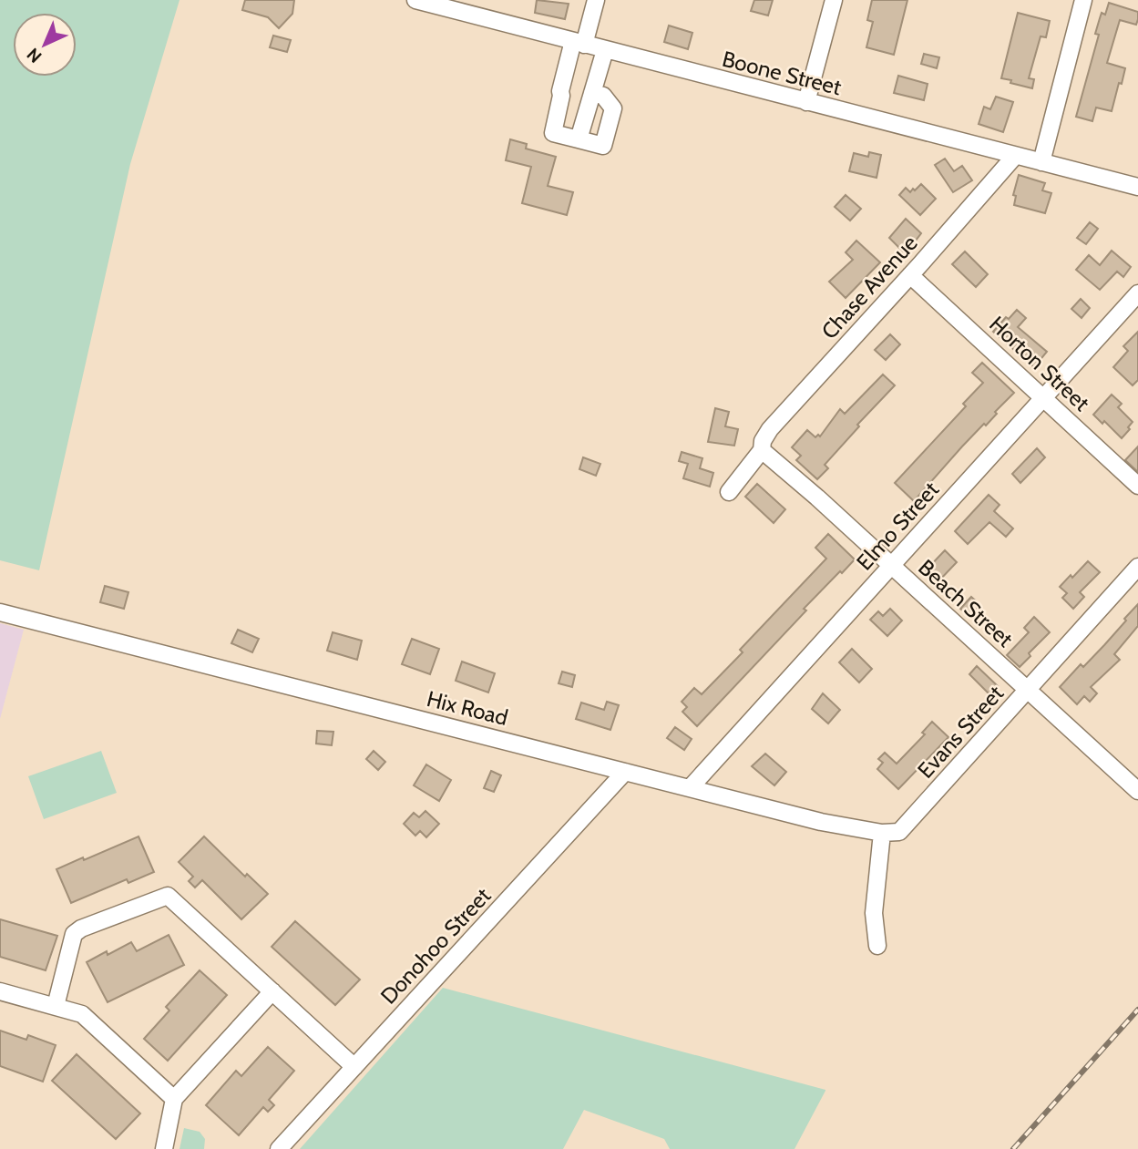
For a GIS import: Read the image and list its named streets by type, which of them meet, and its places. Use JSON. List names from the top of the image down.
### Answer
{
  "streets": {
    "street": [
      "Boone Street",
      "Chase Avenue",
      "Horton Street",
      "Elmo Street",
      "Beach Street",
      "Hix Road",
      "Evans Street",
      "Donohoo Street"
    ]
  },
  "crossings": [
    ["Boone Street", "Chase Avenue"],
    ["Chase Avenue", "Horton Street"],
    ["Chase Avenue", "Beach Street"],
    ["Horton Street", "Elmo Street"],
    ["Elmo Street", "Beach Street"],
    ["Elmo Street", "Hix Road"],
    ["Beach Street", "Evans Street"],
    ["Hix Road", "Evans Street"],
    ["Hix Road", "Donohoo Street"]
  ],
  "north": "bottom left"
}
